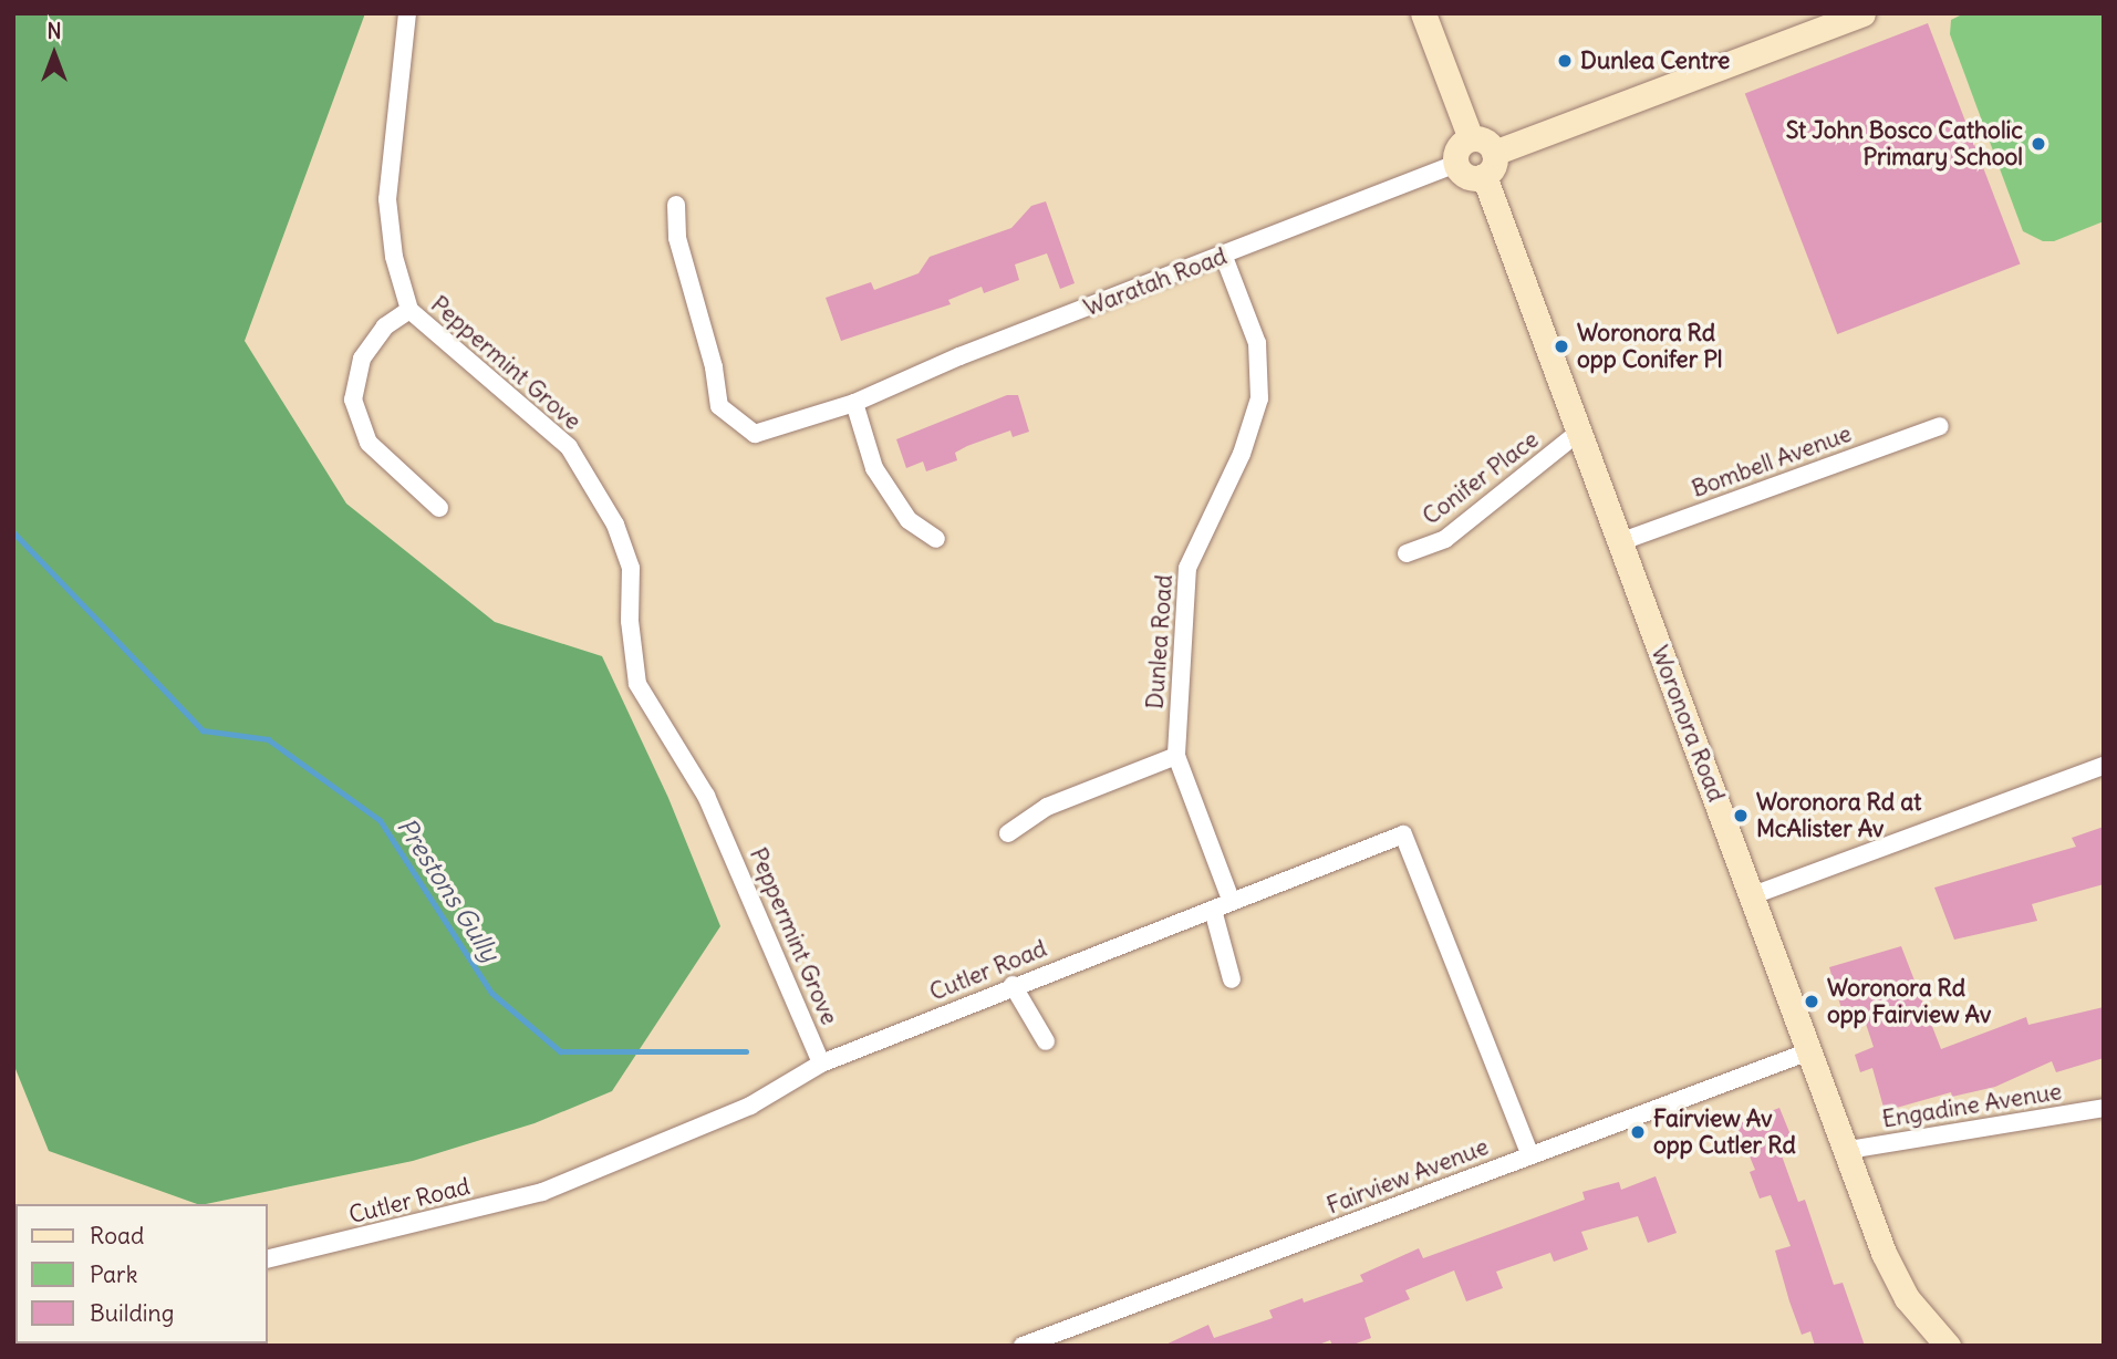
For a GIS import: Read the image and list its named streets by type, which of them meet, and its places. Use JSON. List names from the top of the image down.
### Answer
{
  "streets": {
    "street": [
      "Waratah Road",
      "Peppermint Grove",
      "Bombell Avenue",
      "Conifer Place",
      "Dunlea Road",
      "Woronora Road",
      "Cutler Road",
      "Engadine Avenue",
      "Fairview Avenue"
    ]
  },
  "crossings": [
    ["Waratah Road", "Dunlea Road"],
    ["Waratah Road", "Woronora Road"],
    ["Peppermint Grove", "Cutler Road"],
    ["Bombell Avenue", "Woronora Road"],
    ["Conifer Place", "Woronora Road"],
    ["Dunlea Road", "Cutler Road"],
    ["Woronora Road", "Engadine Avenue"],
    ["Woronora Road", "Fairview Avenue"],
    ["Cutler Road", "Fairview Avenue"]
  ],
  "water": ["Prestons Gully"],
  "places": [
    "Dunlea Centre",
    "St John Bosco Catholic Primary School",
    "Woronora Rd opp Conifer Pl",
    "Woronora Rd at McAlister Av",
    "Woronora Rd opp Fairview Av",
    "Fairview Av opp Cutler Rd"
  ],
  "legend": ["Road", "Park", "Building"],
  "north": "top"
}
